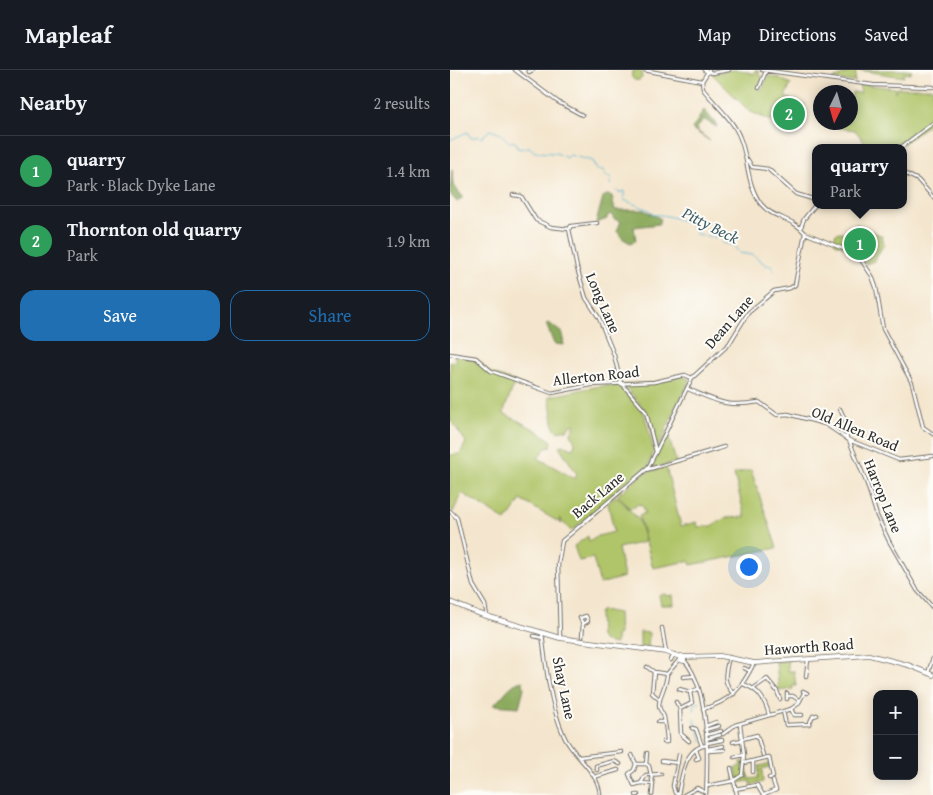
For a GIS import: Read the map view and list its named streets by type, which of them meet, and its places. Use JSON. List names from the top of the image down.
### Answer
{
  "streets": {
    "main road": ["Haworth Road"],
    "street": [
      "Long Lane",
      "Dean Lane",
      "Allerton Road",
      "Old Allen Road",
      "Back Lane",
      "Harrop Lane",
      "Shay Lane"
    ]
  },
  "crossings": [
    ["Long Lane", "Allerton Road"],
    ["Dean Lane", "Allerton Road"],
    ["Dean Lane", "Back Lane"],
    ["Allerton Road", "Back Lane"],
    ["Old Allen Road", "Back Lane"],
    ["Old Allen Road", "Harrop Lane"],
    ["Back Lane", "Haworth Road"],
    ["Haworth Road", "Shay Lane"]
  ],
  "water": ["Pitty Beck"],
  "north": "bottom",
  "page": {
    "header": "Mapleaf",
    "nav": ["Map", "Directions", "Saved"],
    "heading": ["Nearby", "2 results"],
    "pins": ["2", "1"],
    "list": [
      {
        "mark": "1",
        "name": "quarry",
        "note": "Park · Black Dyke Lane",
        "value": "1.4 km"
      },
      {
        "mark": "2",
        "name": "Thornton old quarry",
        "note": "Park",
        "value": "1.9 km"
      }
    ],
    "popup": ["quarry", "Park"],
    "buttons": ["Save", "Share"],
    "map_buttons": ["+", "−"]
  }
}
